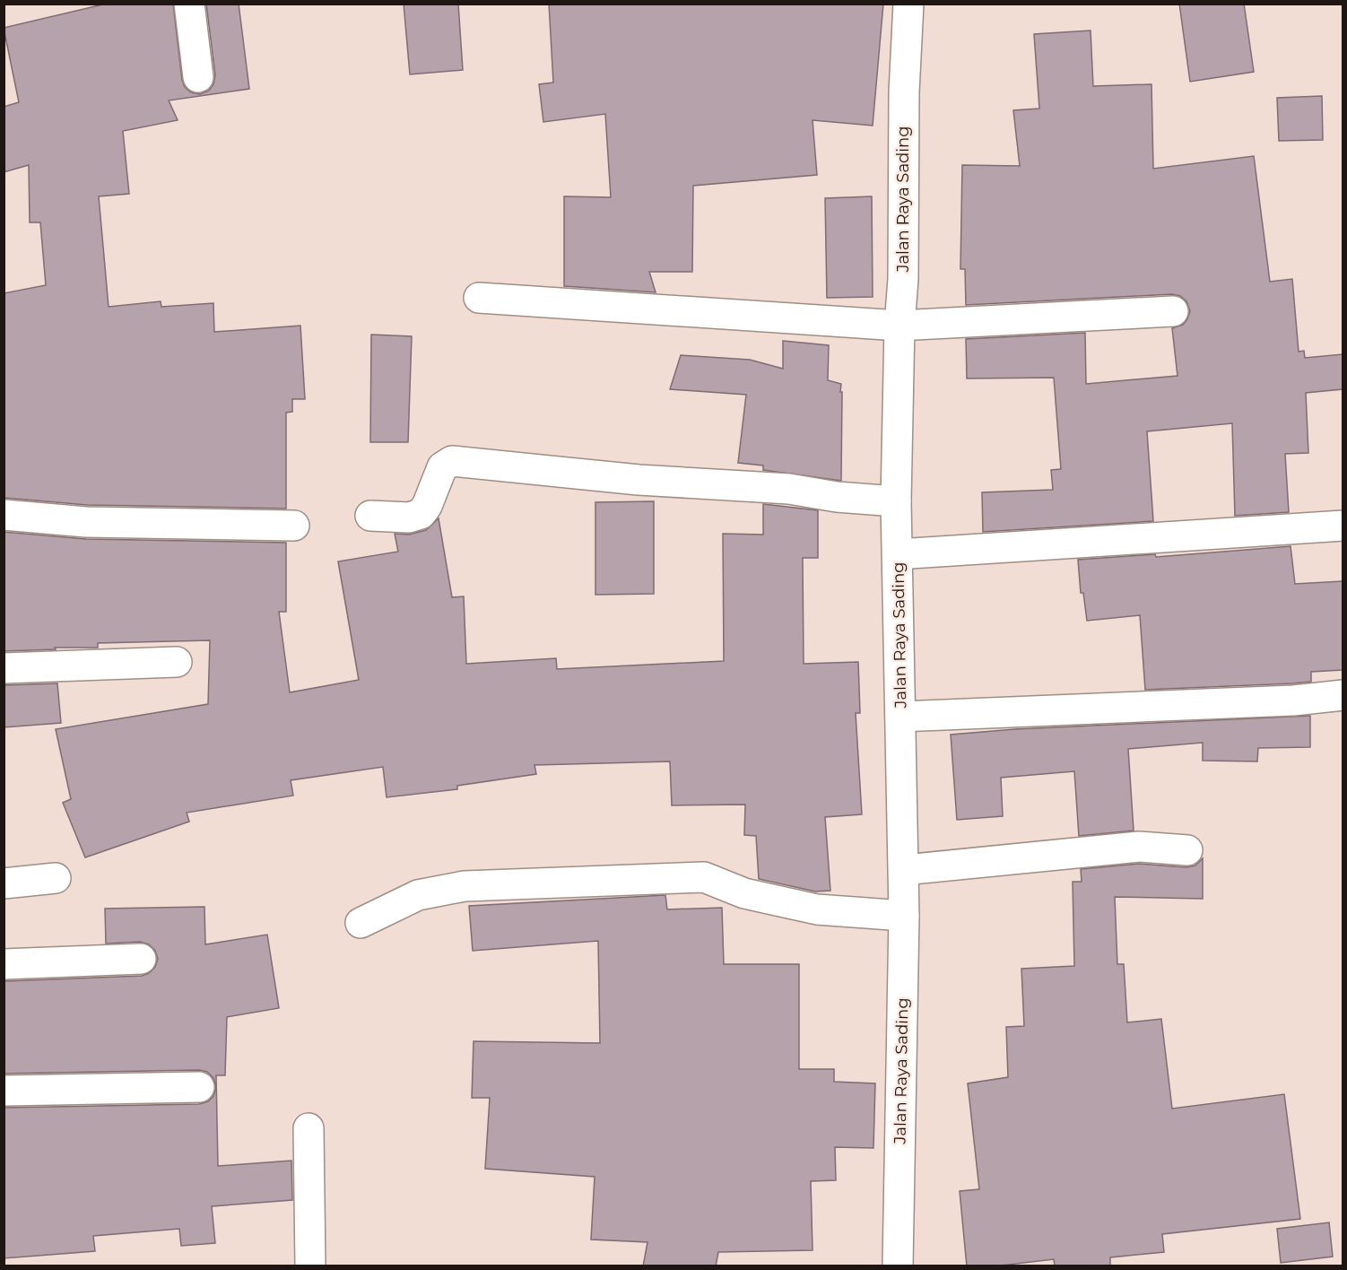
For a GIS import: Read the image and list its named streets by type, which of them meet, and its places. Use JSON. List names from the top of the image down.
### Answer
{
  "streets": {
    "street": ["Jalan Raya Sading"]
  }
}
